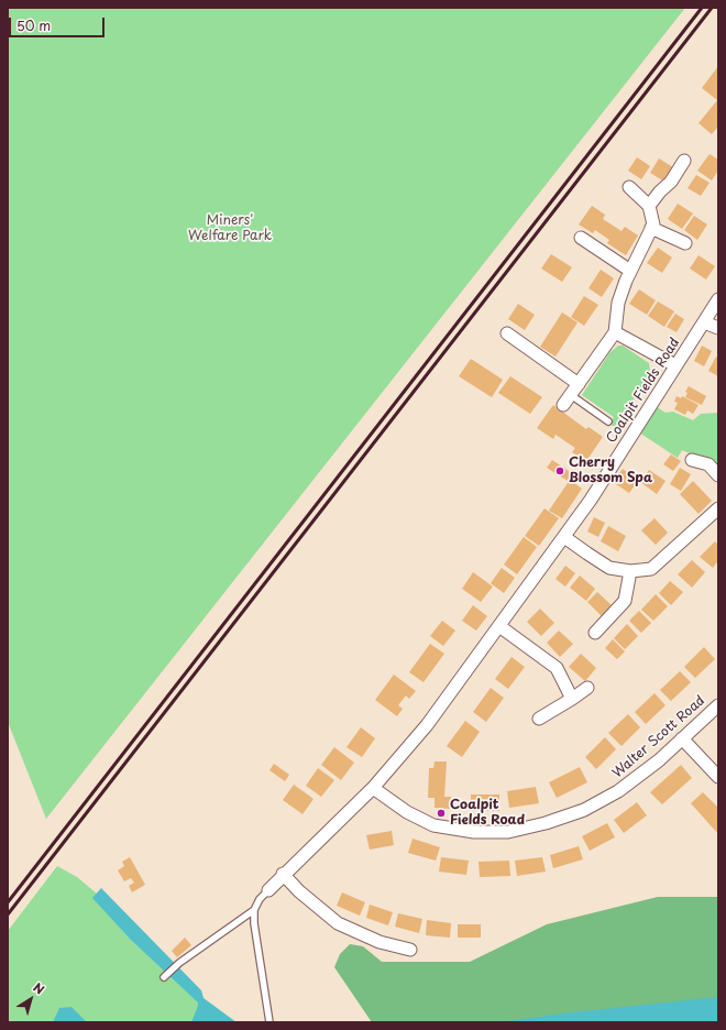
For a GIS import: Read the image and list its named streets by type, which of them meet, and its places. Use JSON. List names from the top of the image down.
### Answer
{
  "streets": {
    "street": ["Coalpit Fields Road", "Walter Scott Road"]
  },
  "crossings": [
    ["Coalpit Fields Road", "Walter Scott Road"]
  ],
  "parks": ["Miners' Welfare Park"],
  "places": ["Cherry Blossom Spa", "Coalpit Fields Road"],
  "scale_bar": "50 m",
  "north": "top right"
}
